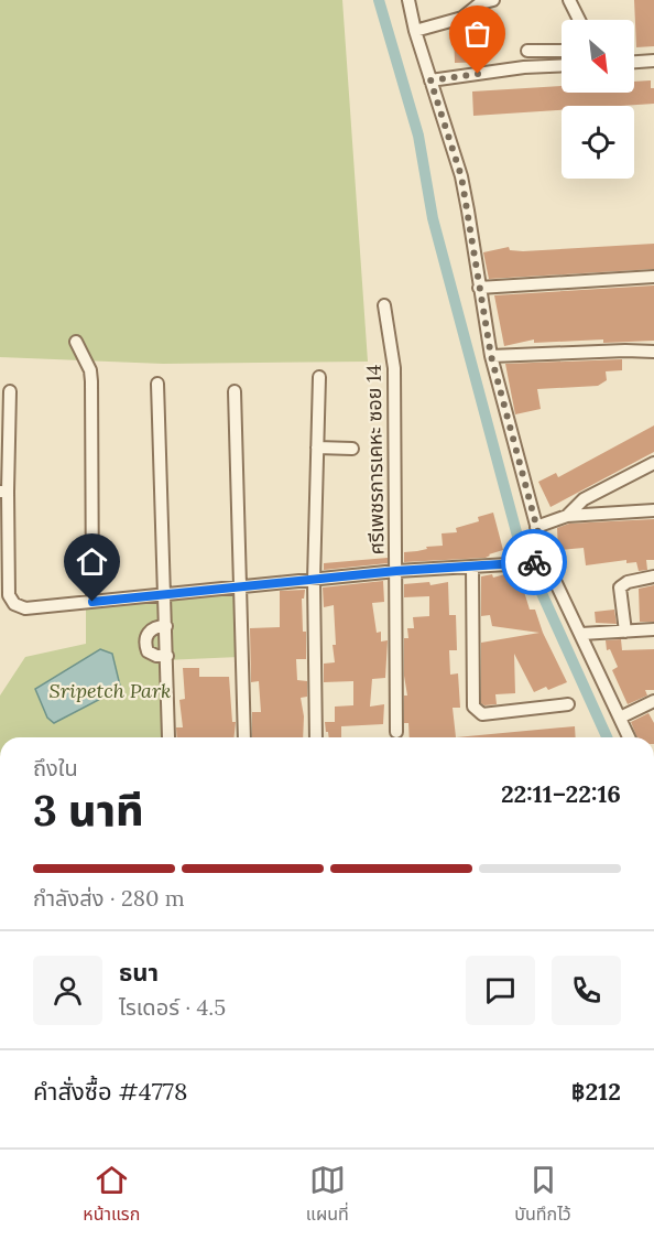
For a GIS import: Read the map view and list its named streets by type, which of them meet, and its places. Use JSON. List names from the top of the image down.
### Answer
{
  "streets": {
    "street": ["ศรีเพชรการเคหะ ซอย 14"]
  },
  "parks": ["Sripetch Park"],
  "north": "bottom right",
  "page": {
    "heading": ["3 นาที", "ถึงใน", "22:11–22:16"],
    "panel": [
      "ธนา",
      "ไรเดอร์ · 4.5",
      "คำสั่งซื้อ #4778",
      "฿212"
    ],
    "bar": "กำลังส่ง · 280 m",
    "tabs": ["หน้าแรก", "แผนที่", "บันทึกไว้"]
  }
}
